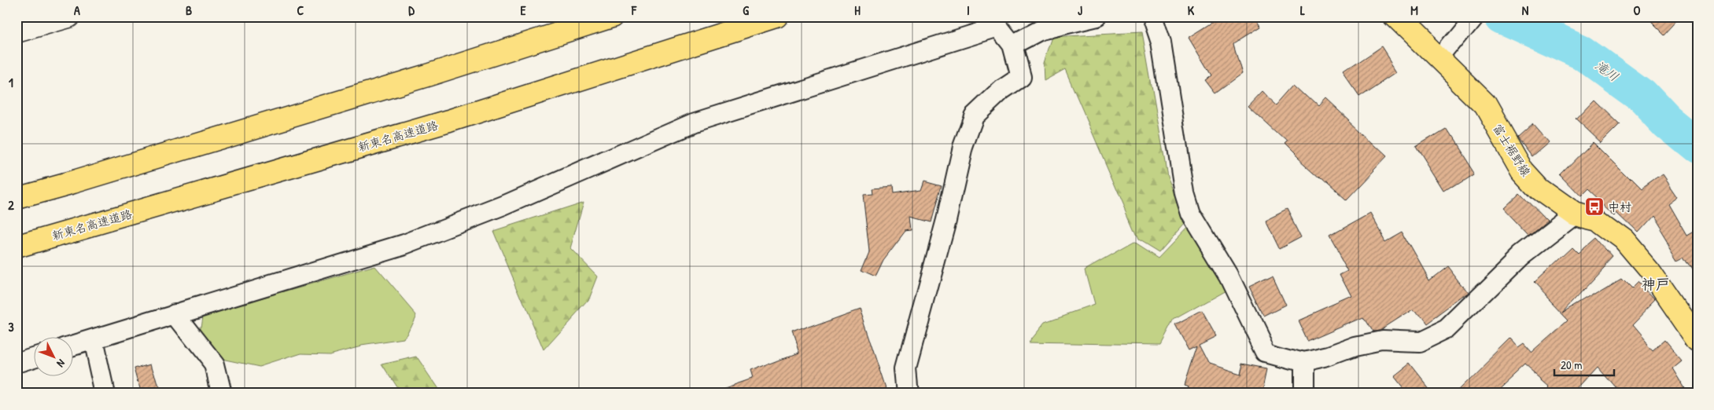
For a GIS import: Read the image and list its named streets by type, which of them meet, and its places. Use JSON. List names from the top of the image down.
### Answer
{
  "streets": {
    "main road": ["新東名高速道路", "富士裾野線"]
  },
  "districts": ["神戸"],
  "water": ["滝川"],
  "places": {
    "bus stop": ["中村"]
  },
  "scale_bar": "20 m",
  "north": "bottom right",
  "grid": {
    "columns": [
      "A",
      "B",
      "C",
      "D",
      "E",
      "F",
      "G",
      "H",
      "I",
      "J",
      "K",
      "L",
      "M",
      "N",
      "O"
    ],
    "rows": ["1", "2", "3"]
  }
}
